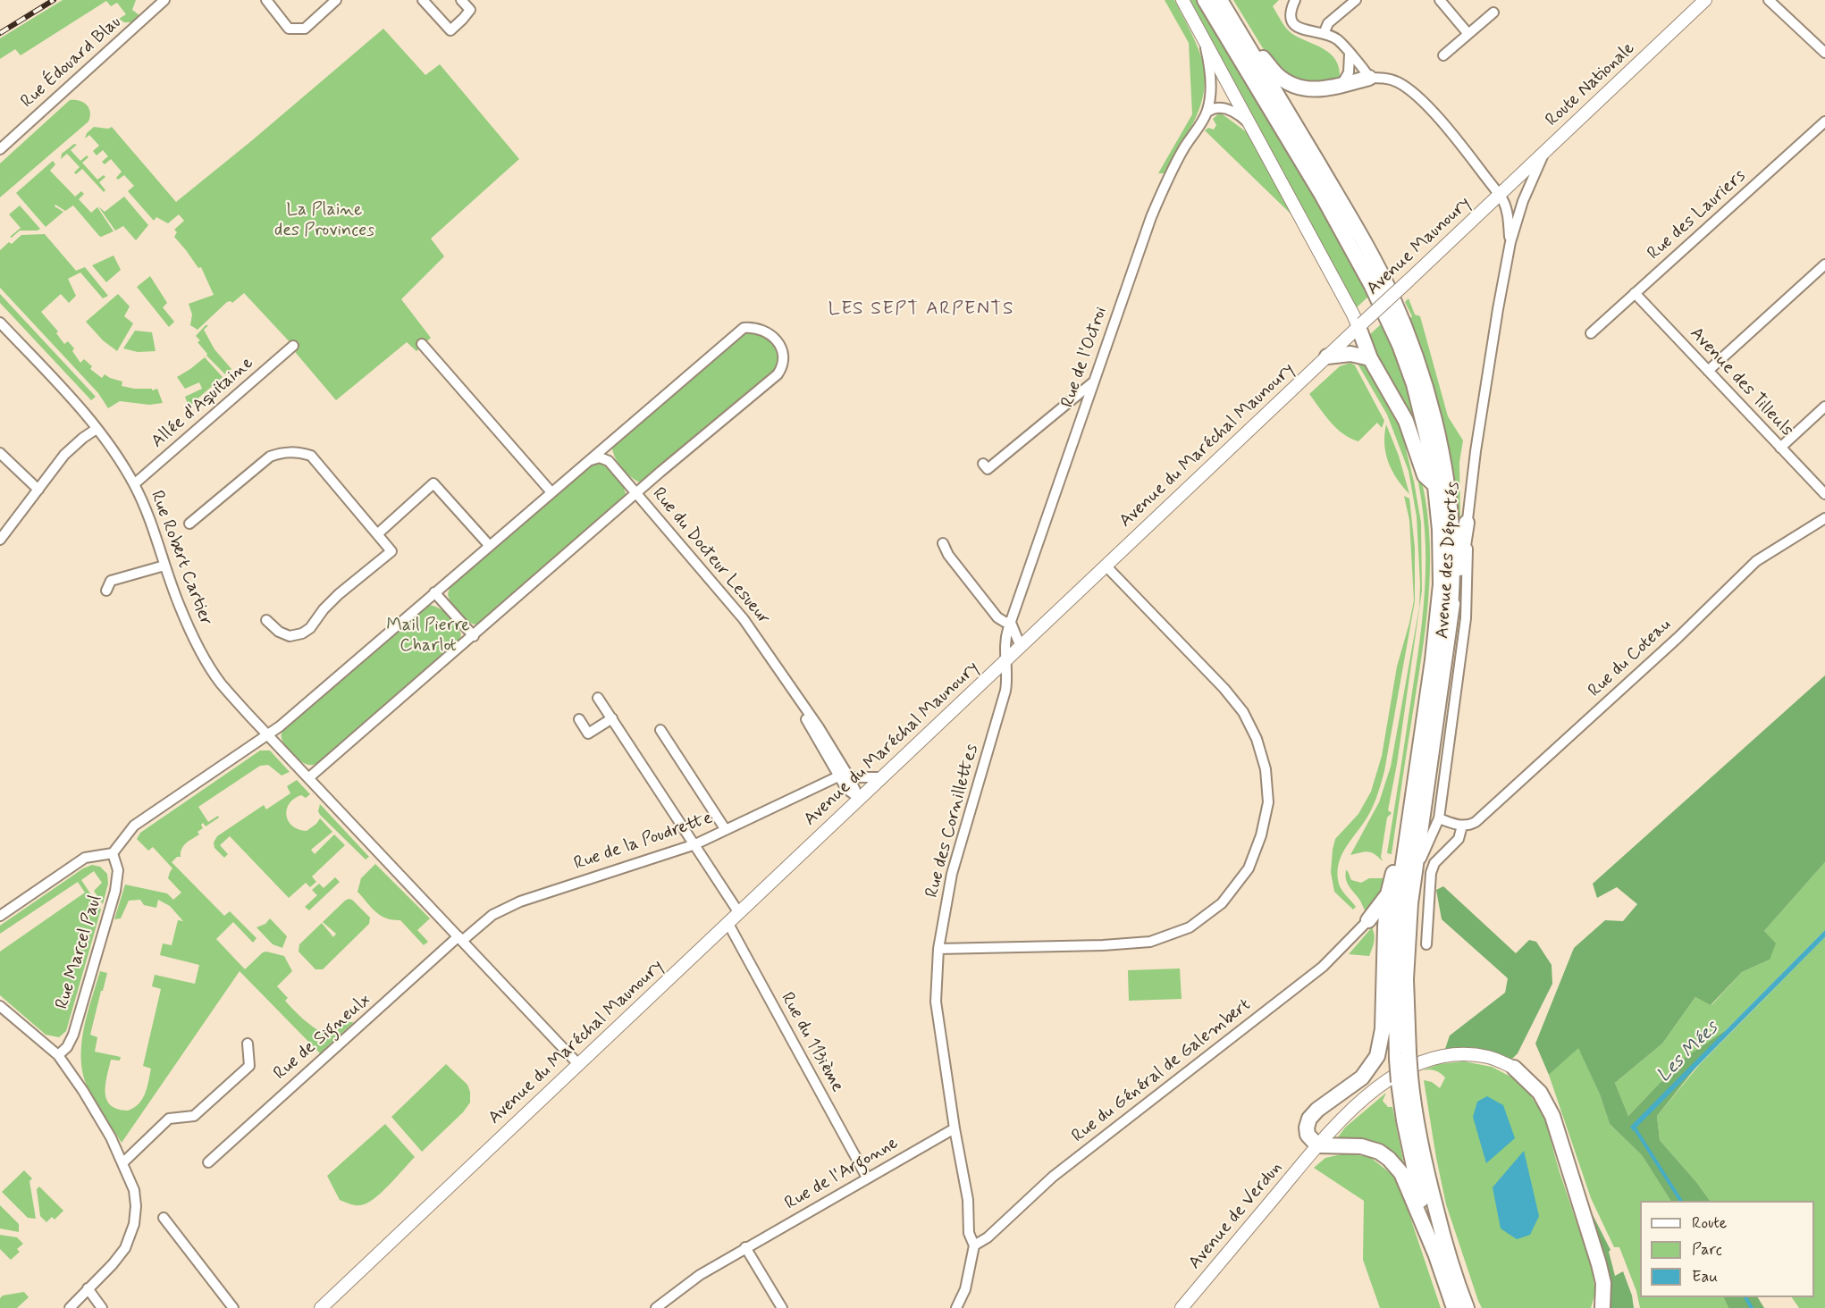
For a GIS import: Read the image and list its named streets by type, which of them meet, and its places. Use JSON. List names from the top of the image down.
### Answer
{
  "streets": {
    "highway": ["Avenue des Déportés"],
    "main road": [
      "Route Nationale",
      "Avenue Maunoury",
      "Avenue du Maréchal Maunoury",
      "Avenue de Verdun"
    ],
    "street": [
      "Rue Édouard Blau",
      "Rue des Lauriers",
      "Rue de l'Octroi",
      "Avenue des Tilleuls",
      "Allée d'Aquitaine",
      "Rue du Docteur Lesueur",
      "Rue Robert Cartier",
      "Rue du Coteau",
      "Rue des Cornillettes",
      "Rue de la Poudrette",
      "Rue Marcel Paul",
      "Rue de Signeulx",
      "Rue du 113ième",
      "Rue du Général de Galembert",
      "Rue de l'Argonne"
    ]
  },
  "crossings": [
    ["Route Nationale", "Avenue Maunoury"],
    ["Route Nationale", "Avenue des Déportés"],
    ["Rue des Lauriers", "Avenue des Tilleuls"],
    ["Avenue Maunoury", "Avenue du Maréchal Maunoury"],
    ["Avenue Maunoury", "Avenue des Déportés"],
    ["Rue de l'Octroi", "Avenue du Maréchal Maunoury"],
    ["Rue de l'Octroi", "Rue des Cornillettes"],
    ["Allée d'Aquitaine", "Rue Robert Cartier"],
    ["Avenue du Maréchal Maunoury", "Rue du Docteur Lesueur"],
    ["Avenue du Maréchal Maunoury", "Rue des Cornillettes"],
    ["Avenue du Maréchal Maunoury", "Rue du 113ième"],
    ["Rue du Docteur Lesueur", "Rue de la Poudrette"],
    ["Avenue des Déportés", "Avenue de Verdun"],
    ["Rue des Cornillettes", "Rue du Général de Galembert"],
    ["Rue des Cornillettes", "Rue de l'Argonne"],
    ["Rue de la Poudrette", "Rue de Signeulx"],
    ["Rue du 113ième", "Rue de l'Argonne"]
  ],
  "districts": ["LES SEPT ARPENTS"],
  "water": ["Les Mées"],
  "parks": ["La Plaine des Provinces", "Mail Pierre Charlot"],
  "legend": ["Route", "Parc", "Eau"]
}
